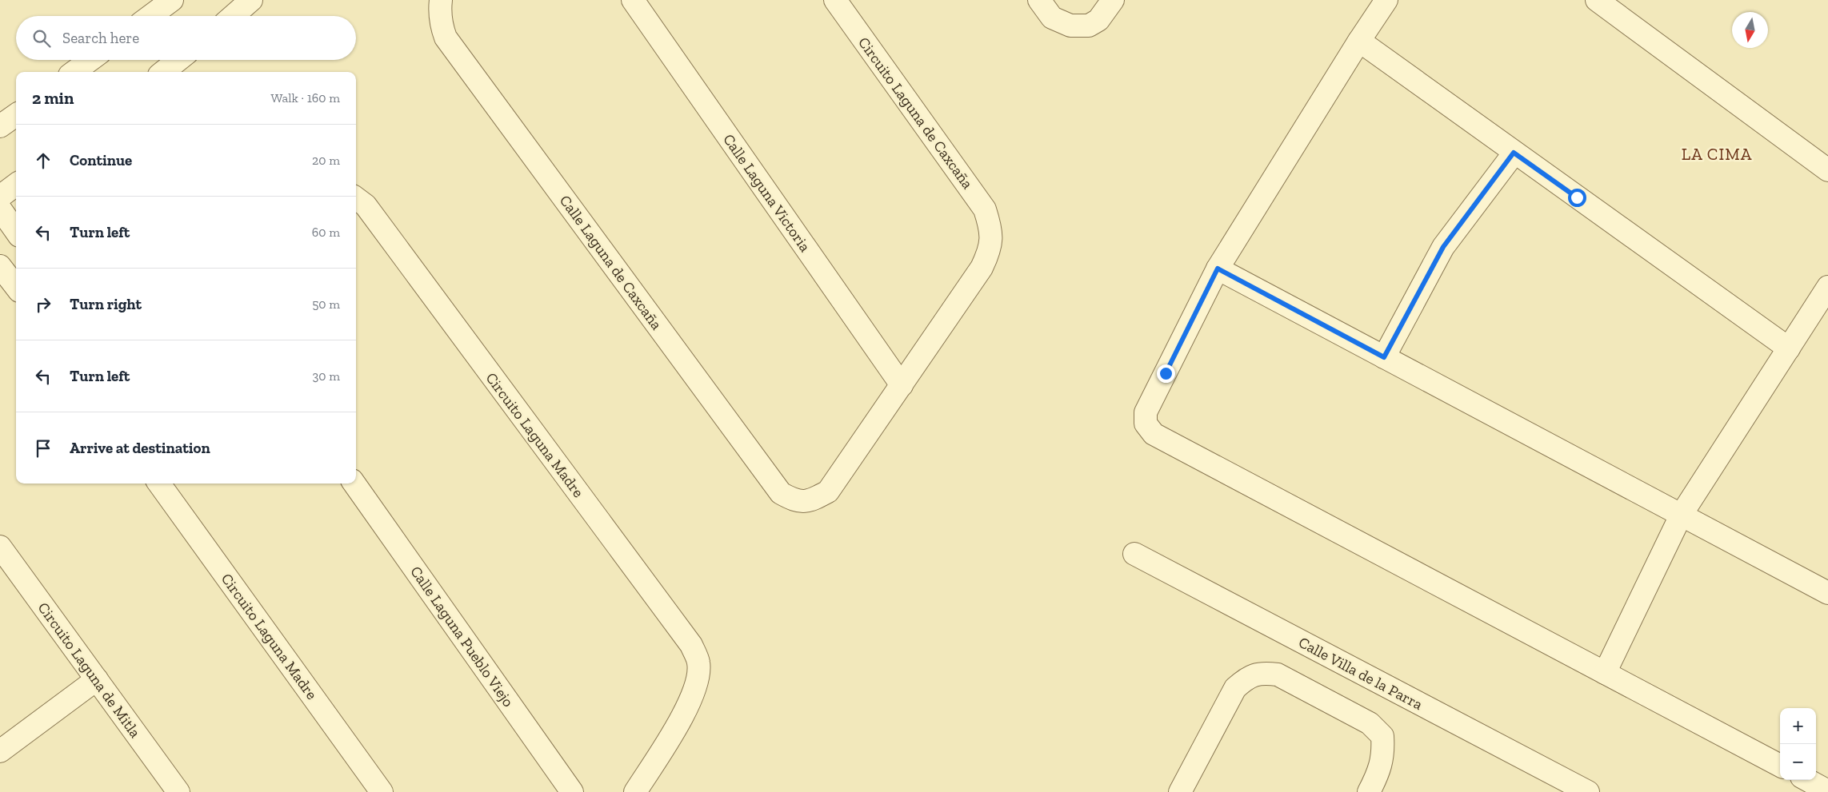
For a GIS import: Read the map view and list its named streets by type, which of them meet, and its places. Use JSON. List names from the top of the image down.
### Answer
{
  "streets": {
    "street": [
      "Circuito Laguna de Caxcaña",
      "Calle Laguna Victoria",
      "Calle Laguna de Caxcaña",
      "Circuito Laguna Madre",
      "Calle Laguna Pueblo Viejo",
      "Circuito Laguna de Mitla",
      "Calle Villa de la Parra"
    ]
  },
  "crossings": [
    ["Circuito Laguna de Caxcaña", "Calle Laguna Victoria"],
    ["Circuito Laguna de Caxcaña", "Calle Laguna de Caxcaña"],
    ["Calle Laguna Victoria", "Calle Laguna de Caxcaña"]
  ],
  "districts": ["LA CIMA"],
  "north": "bottom",
  "page": {
    "search": "Search here",
    "heading": ["2 min", "Walk · 160 m"],
    "list": [
      ["Continue", "20 m"],
      ["Turn left", "60 m"],
      ["Turn right", "50 m"],
      ["Turn left", "30 m"],
      "Arrive at destination"
    ],
    "map_buttons": ["+", "−"]
  }
}
